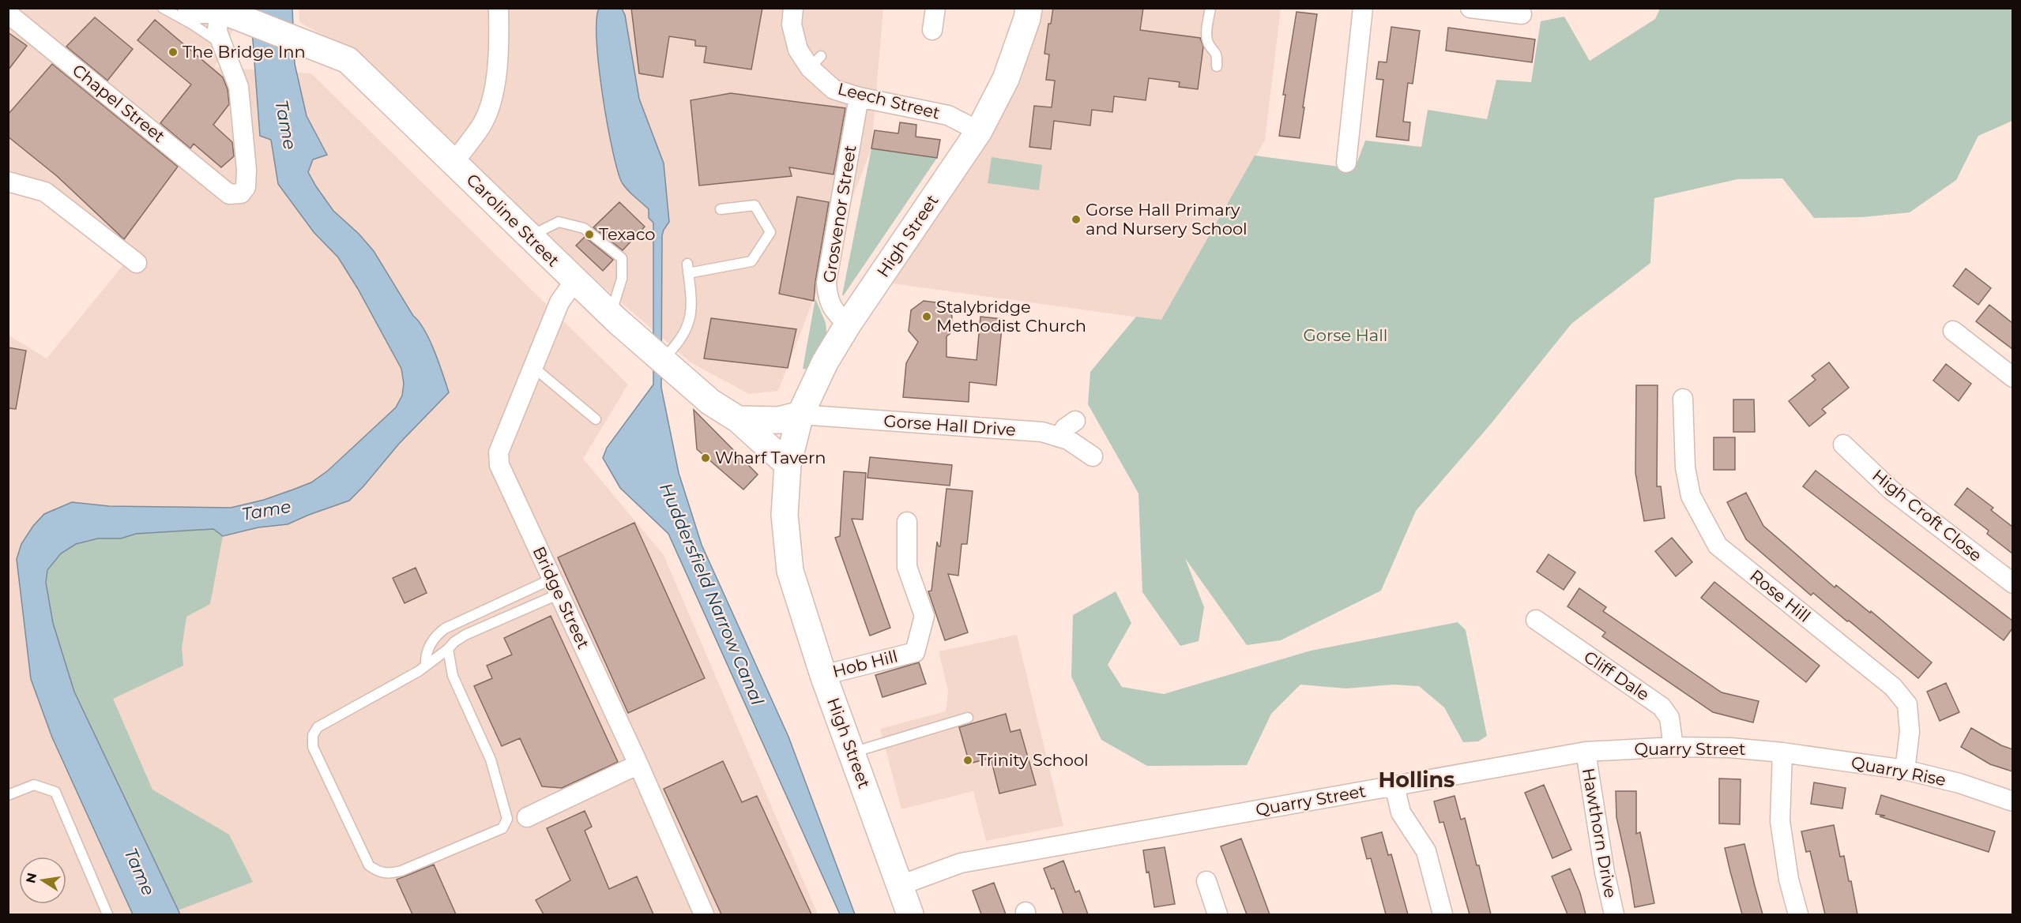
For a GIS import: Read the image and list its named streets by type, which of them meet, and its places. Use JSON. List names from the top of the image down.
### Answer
{
  "streets": {
    "main road": ["Caroline Street", "High Street"],
    "street": [
      "Leech Street",
      "Chapel Street",
      "Grosvenor Street",
      "Gorse Hall Drive",
      "High Croft Close",
      "Rose Hill",
      "Bridge Street",
      "Hob Hill",
      "Cliff Dale",
      "Quarry Street",
      "Quarry Rise",
      "Hawthorn Drive"
    ]
  },
  "crossings": [
    ["Leech Street", "Grosvenor Street"],
    ["Leech Street", "High Street"],
    ["Grosvenor Street", "High Street"],
    ["Caroline Street", "High Street"],
    ["Caroline Street", "Bridge Street"],
    ["High Street", "Gorse Hall Drive"],
    ["High Street", "Hob Hill"],
    ["High Street", "Quarry Street"],
    ["Rose Hill", "Quarry Rise"],
    ["Cliff Dale", "Quarry Street"],
    ["Quarry Street", "Quarry Rise"],
    ["Quarry Street", "Hawthorn Drive"]
  ],
  "districts": ["Hollins"],
  "water": ["Tame", "Huddersfield Narrow Canal"],
  "parks": ["Gorse Hall"],
  "places": [
    "The Bridge Inn",
    "Gorse Hall Primary and Nursery School",
    "Texaco",
    "Stalybridge Methodist Church",
    "Wharf Tavern",
    "Trinity School"
  ],
  "north": "left"
}
